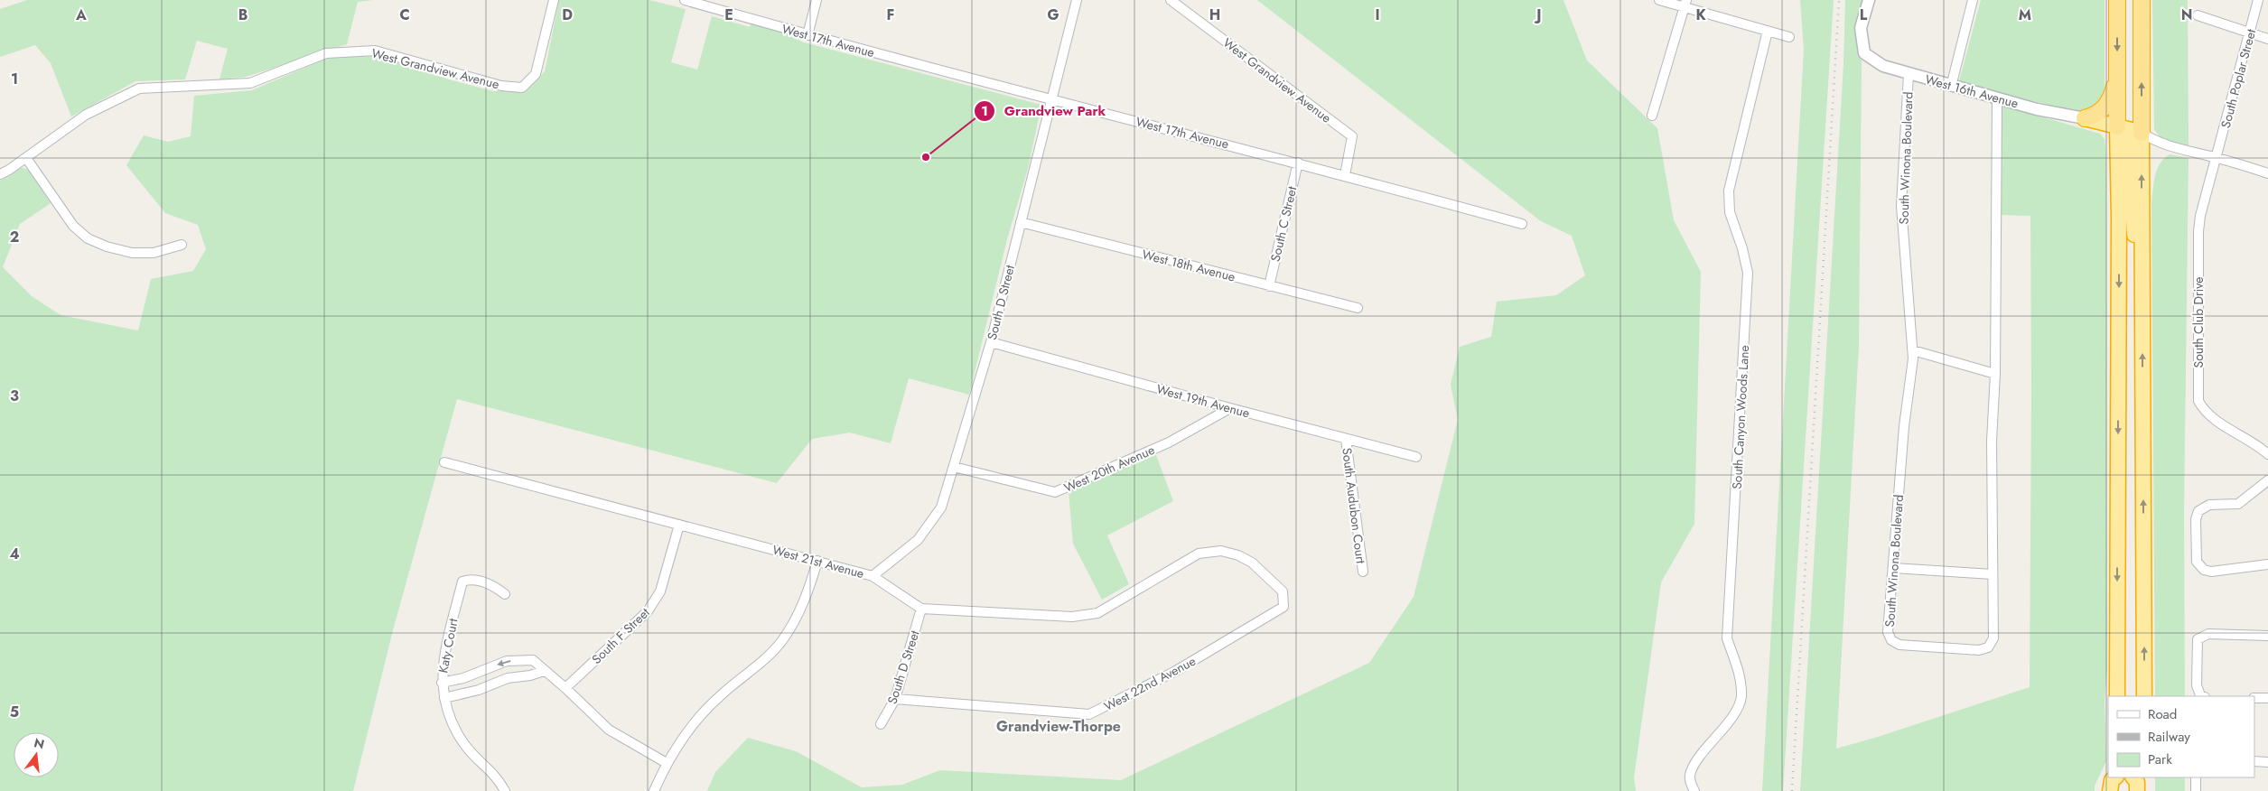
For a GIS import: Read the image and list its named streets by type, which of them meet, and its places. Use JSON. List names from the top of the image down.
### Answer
{
  "streets": {
    "street": [
      "West 17th Avenue",
      "West Grandview Avenue",
      "South Poplar Street",
      "West 16th Avenue",
      "South Winona Boulevard",
      "South C Street",
      "West 18th Avenue",
      "South D Street",
      "South Club Drive",
      "West 19th Avenue",
      "South Canyon Woods Lane",
      "West 20th Avenue",
      "South Audubon Court",
      "West 21st Avenue",
      "South F Street",
      "Katy Court",
      "West 22nd Avenue"
    ]
  },
  "crossings": [
    ["West 17th Avenue", "West Grandview Avenue"],
    ["West 17th Avenue", "South C Street"],
    ["West 17th Avenue", "South D Street"],
    ["South Poplar Street", "South Club Drive"],
    ["West 16th Avenue", "South Winona Boulevard"],
    ["South C Street", "West 18th Avenue"],
    ["West 18th Avenue", "South D Street"],
    ["South D Street", "West 19th Avenue"],
    ["South D Street", "West 20th Avenue"],
    ["South D Street", "West 21st Avenue"],
    ["South D Street", "West 22nd Avenue"],
    ["West 19th Avenue", "West 20th Avenue"],
    ["West 19th Avenue", "South Audubon Court"],
    ["West 21st Avenue", "South F Street"],
    ["West 21st Avenue", "West 22nd Avenue"]
  ],
  "districts": ["Grandview-Thorpe"],
  "places": ["Grandview Park"],
  "legend": ["Road", "Railway", "Park"],
  "north": "top",
  "grid": {
    "columns": [
      "A",
      "B",
      "C",
      "D",
      "E",
      "F",
      "G",
      "H",
      "I",
      "J",
      "K",
      "L",
      "M",
      "N"
    ],
    "rows": [
      "1",
      "2",
      "3",
      "4",
      "5"
    ]
  }
}
